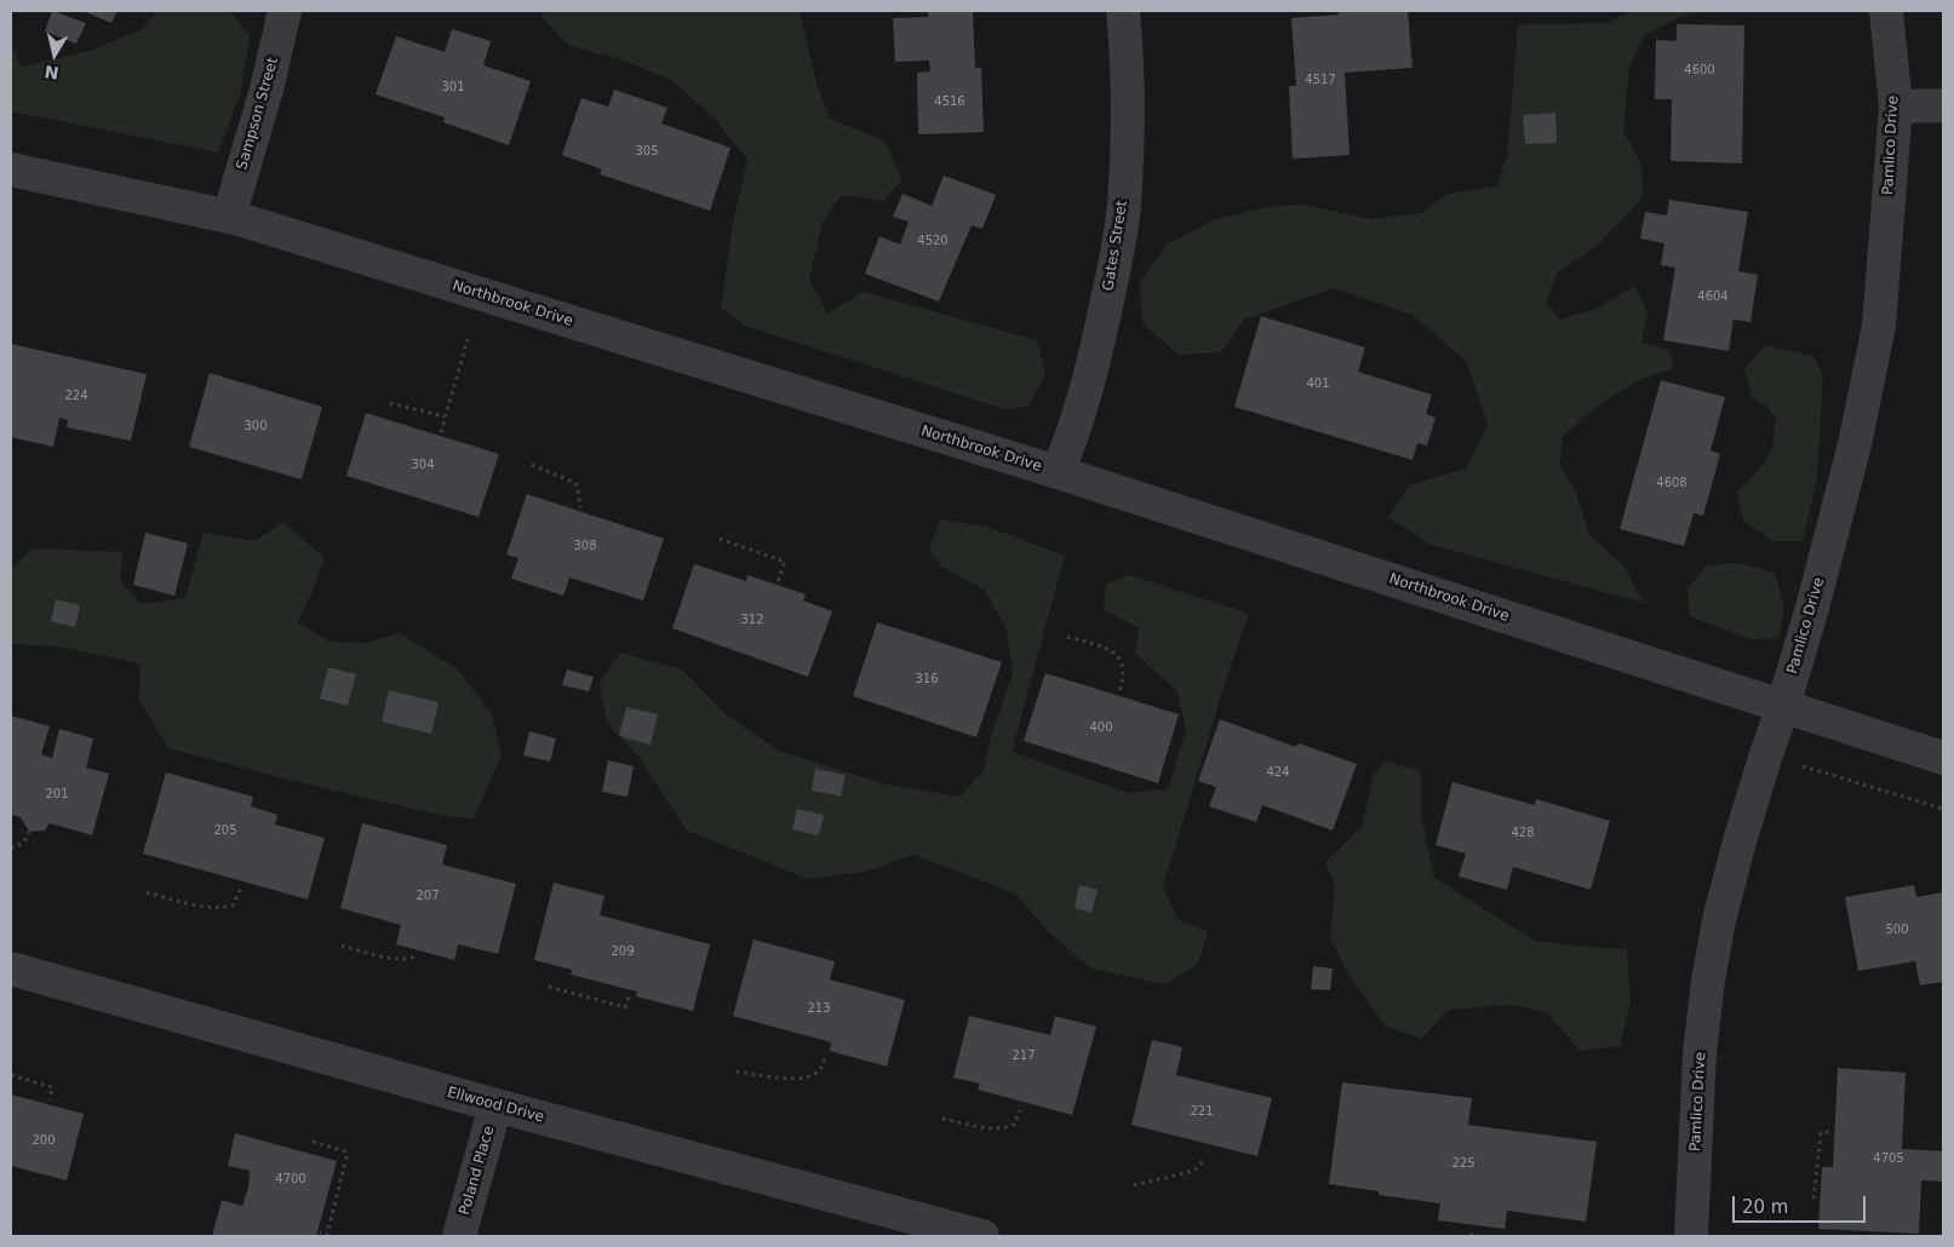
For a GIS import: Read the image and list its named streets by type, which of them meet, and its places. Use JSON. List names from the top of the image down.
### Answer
{
  "streets": {
    "street": [
      "Sampson Street",
      "Pamlico Drive",
      "Gates Street",
      "Northbrook Drive",
      "Ellwood Drive",
      "Poland Place"
    ]
  },
  "crossings": [
    ["Sampson Street", "Northbrook Drive"],
    ["Pamlico Drive", "Northbrook Drive"],
    ["Gates Street", "Northbrook Drive"],
    ["Ellwood Drive", "Poland Place"]
  ],
  "house_numbers": [
    "4600",
    "4517",
    "301",
    "4516",
    "305",
    "4520",
    "4604",
    "401",
    "224",
    "300",
    "304",
    "4608",
    "308",
    "312",
    "316",
    "400",
    "424",
    "201",
    "205",
    "428",
    "207",
    "500",
    "209",
    "213",
    "217",
    "221",
    "200",
    "4705",
    "225",
    "4700"
  ],
  "scale_bar": "20 m",
  "north": "bottom"
}
